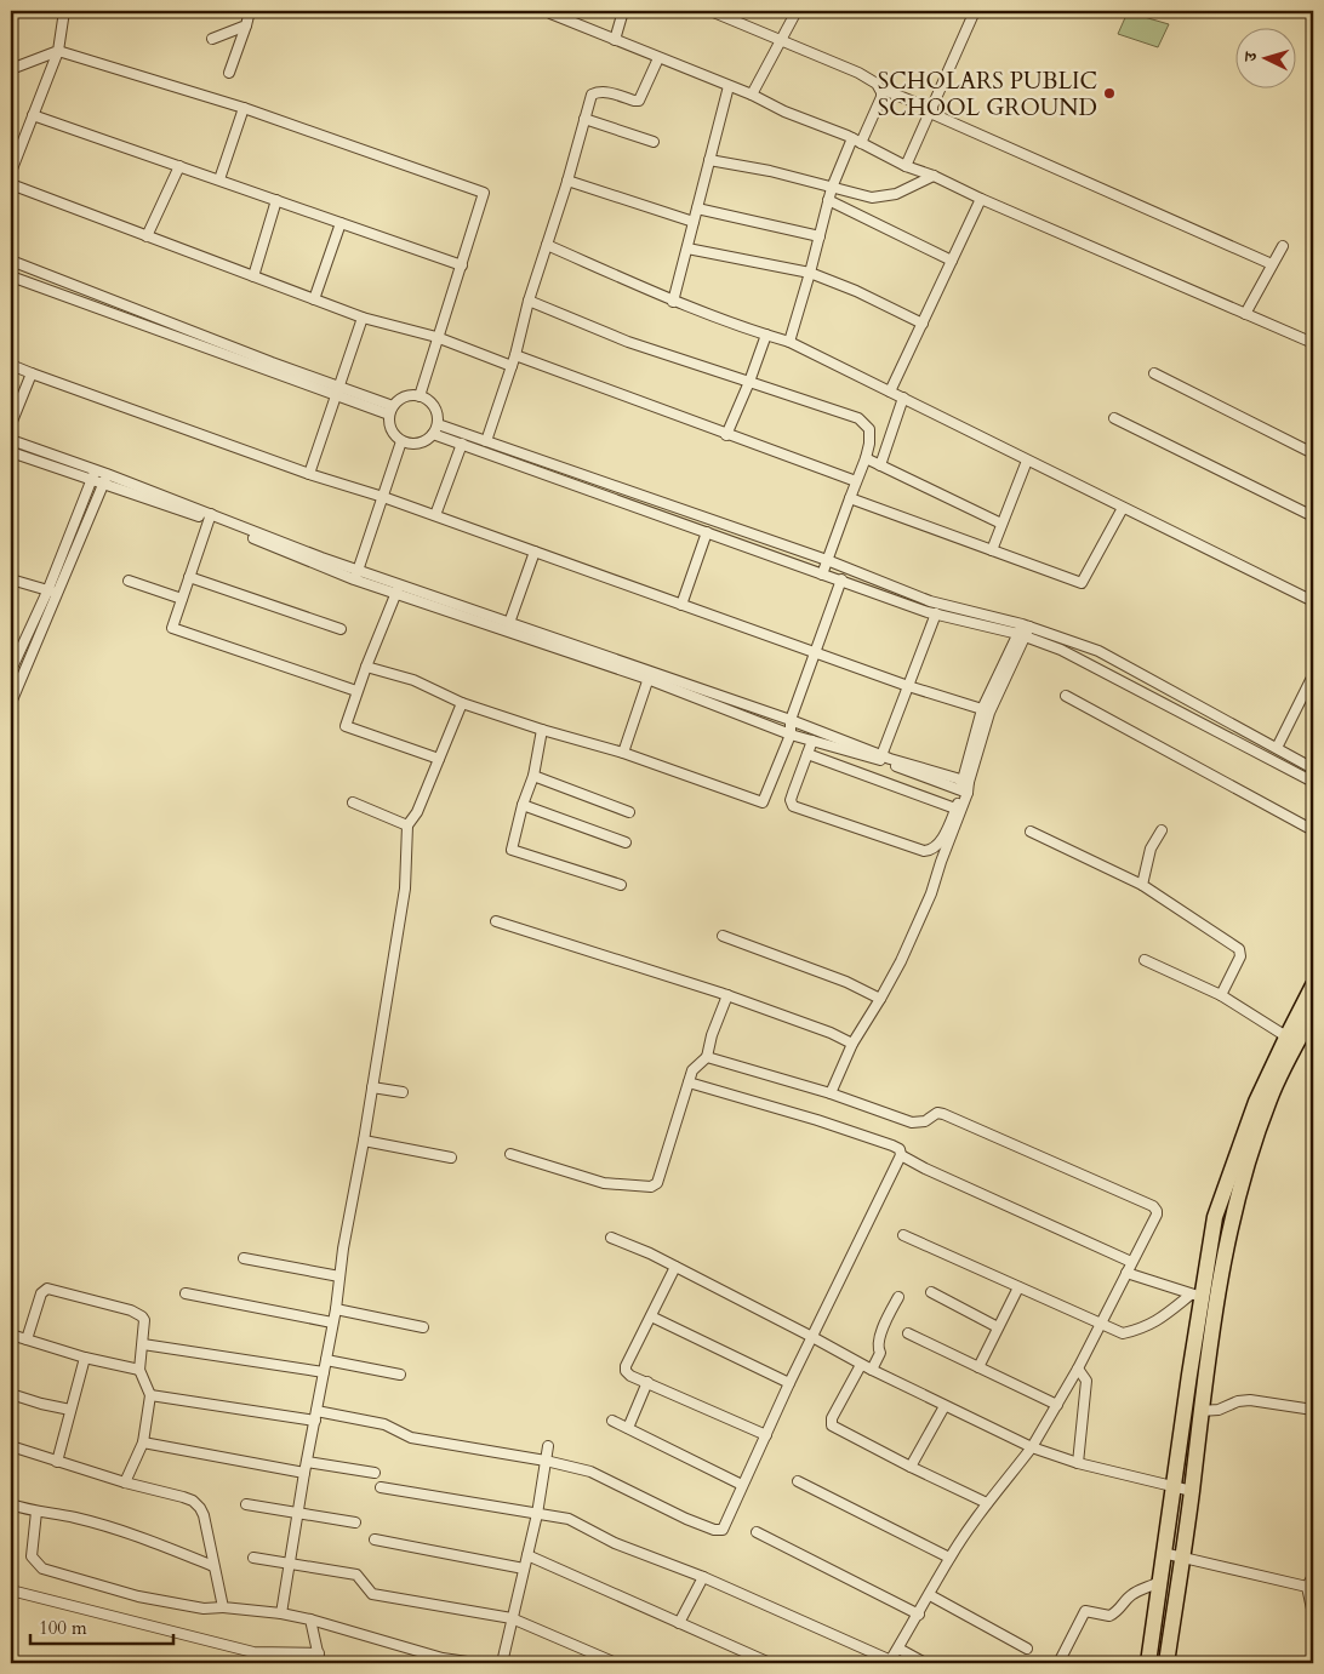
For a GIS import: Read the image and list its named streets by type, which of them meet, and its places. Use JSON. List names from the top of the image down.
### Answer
{
  "places": ["SCHOLARS PUBLIC SCHOOL GROUND"],
  "scale_bar": "100 m",
  "north": "left"
}
